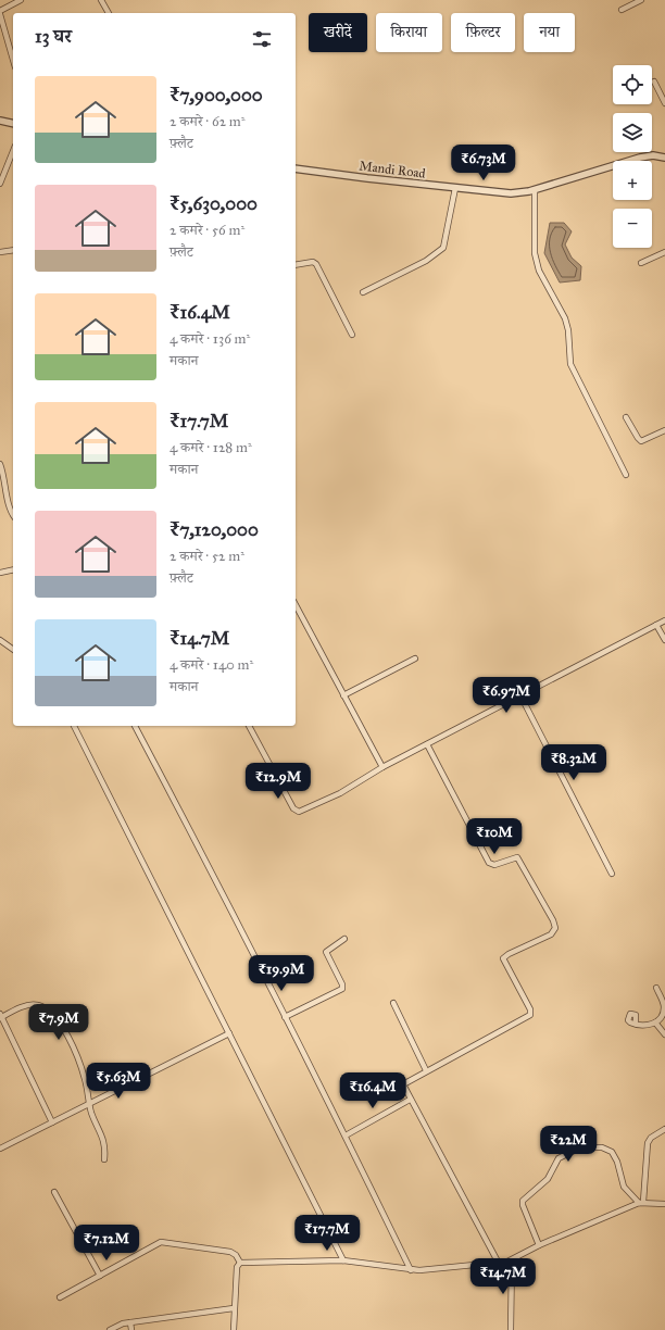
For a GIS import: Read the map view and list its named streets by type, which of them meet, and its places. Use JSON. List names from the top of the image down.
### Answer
{
  "streets": {
    "street": ["Mandi Road"]
  },
  "page": {
    "chip": [
      "खरीदें",
      "किराया",
      "फ़िल्टर",
      "नया"
    ],
    "heading": "13 घर",
    "map_buttons": ["+", "−"],
    "list": [
      {
        "name": "₹7,900,000",
        "note": "2 कमरे · 62 m² · फ़्लैट"
      },
      {
        "name": "₹5,630,000",
        "note": "2 कमरे · 56 m² · फ़्लैट"
      },
      {
        "name": "₹16.4M",
        "note": "4 कमरे · 136 m² · मकान"
      },
      {
        "name": "₹17.7M",
        "note": "4 कमरे · 128 m² · मकान"
      },
      {
        "name": "₹7,120,000",
        "note": "2 कमरे · 52 m² · फ़्लैट"
      },
      {
        "name": "₹14.7M",
        "note": "4 कमरे · 140 m² · मकान"
      }
    ],
    "price": [
      "₹6.73M",
      "₹6.97M",
      "₹8.32M",
      "₹12.9M",
      "₹10M",
      "₹19.9M",
      "₹7.9M",
      "₹5.63M",
      "₹16.4M",
      "₹22M",
      "₹17.7M",
      "₹7.12M",
      "₹14.7M"
    ]
  }
}
